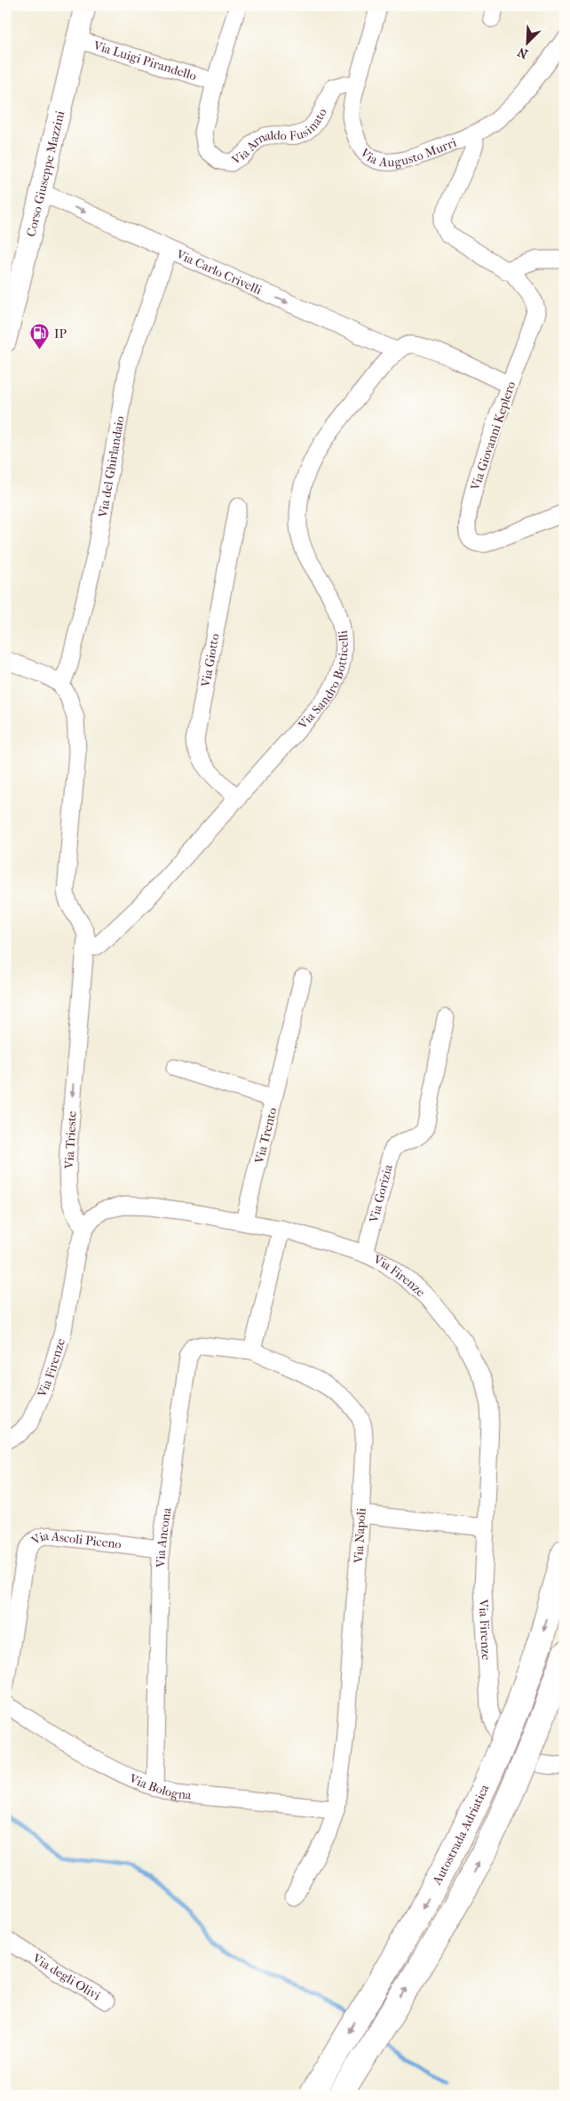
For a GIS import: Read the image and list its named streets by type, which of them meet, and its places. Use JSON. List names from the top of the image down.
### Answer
{
  "streets": {
    "highway": ["Autostrada Adriatica"],
    "main road": ["Corso Giuseppe Mazzini"],
    "street": [
      "Via Luigi Pirandello",
      "Via Arnaldo Fusinato",
      "Via Augusto Murri",
      "Via Carlo Crivelli",
      "Via Giovanni Keplero",
      "Via del Ghirlandaio",
      "Via Giotto",
      "Via Sandro Botticelli",
      "Via Trento",
      "Via Trieste",
      "Via Gorizia",
      "Via Firenze",
      "Via Napoli",
      "Via Ancona",
      "Via Ascoli Piceno",
      "Via Bologna",
      "Via degli Olivi"
    ]
  },
  "crossings": [
    ["Via Luigi Pirandello", "Via Arnaldo Fusinato"],
    ["Via Luigi Pirandello", "Corso Giuseppe Mazzini"],
    ["Via Arnaldo Fusinato", "Via Augusto Murri"],
    ["Corso Giuseppe Mazzini", "Via Carlo Crivelli"],
    ["Via Carlo Crivelli", "Via del Ghirlandaio"],
    ["Via Carlo Crivelli", "Via Sandro Botticelli"],
    ["Via Giotto", "Via Sandro Botticelli"],
    ["Via Sandro Botticelli", "Via Trieste"],
    ["Via Trento", "Via Firenze"],
    ["Via Trieste", "Via Firenze"],
    ["Via Gorizia", "Via Firenze"],
    ["Via Napoli", "Via Ancona"],
    ["Via Napoli", "Via Bologna"],
    ["Via Ancona", "Via Ascoli Piceno"],
    ["Via Ancona", "Via Bologna"]
  ],
  "one_way": ["Via Carlo Crivelli", "Via Trieste"],
  "places": {
    "fuel station": ["IP"]
  },
  "north": "bottom left"
}
